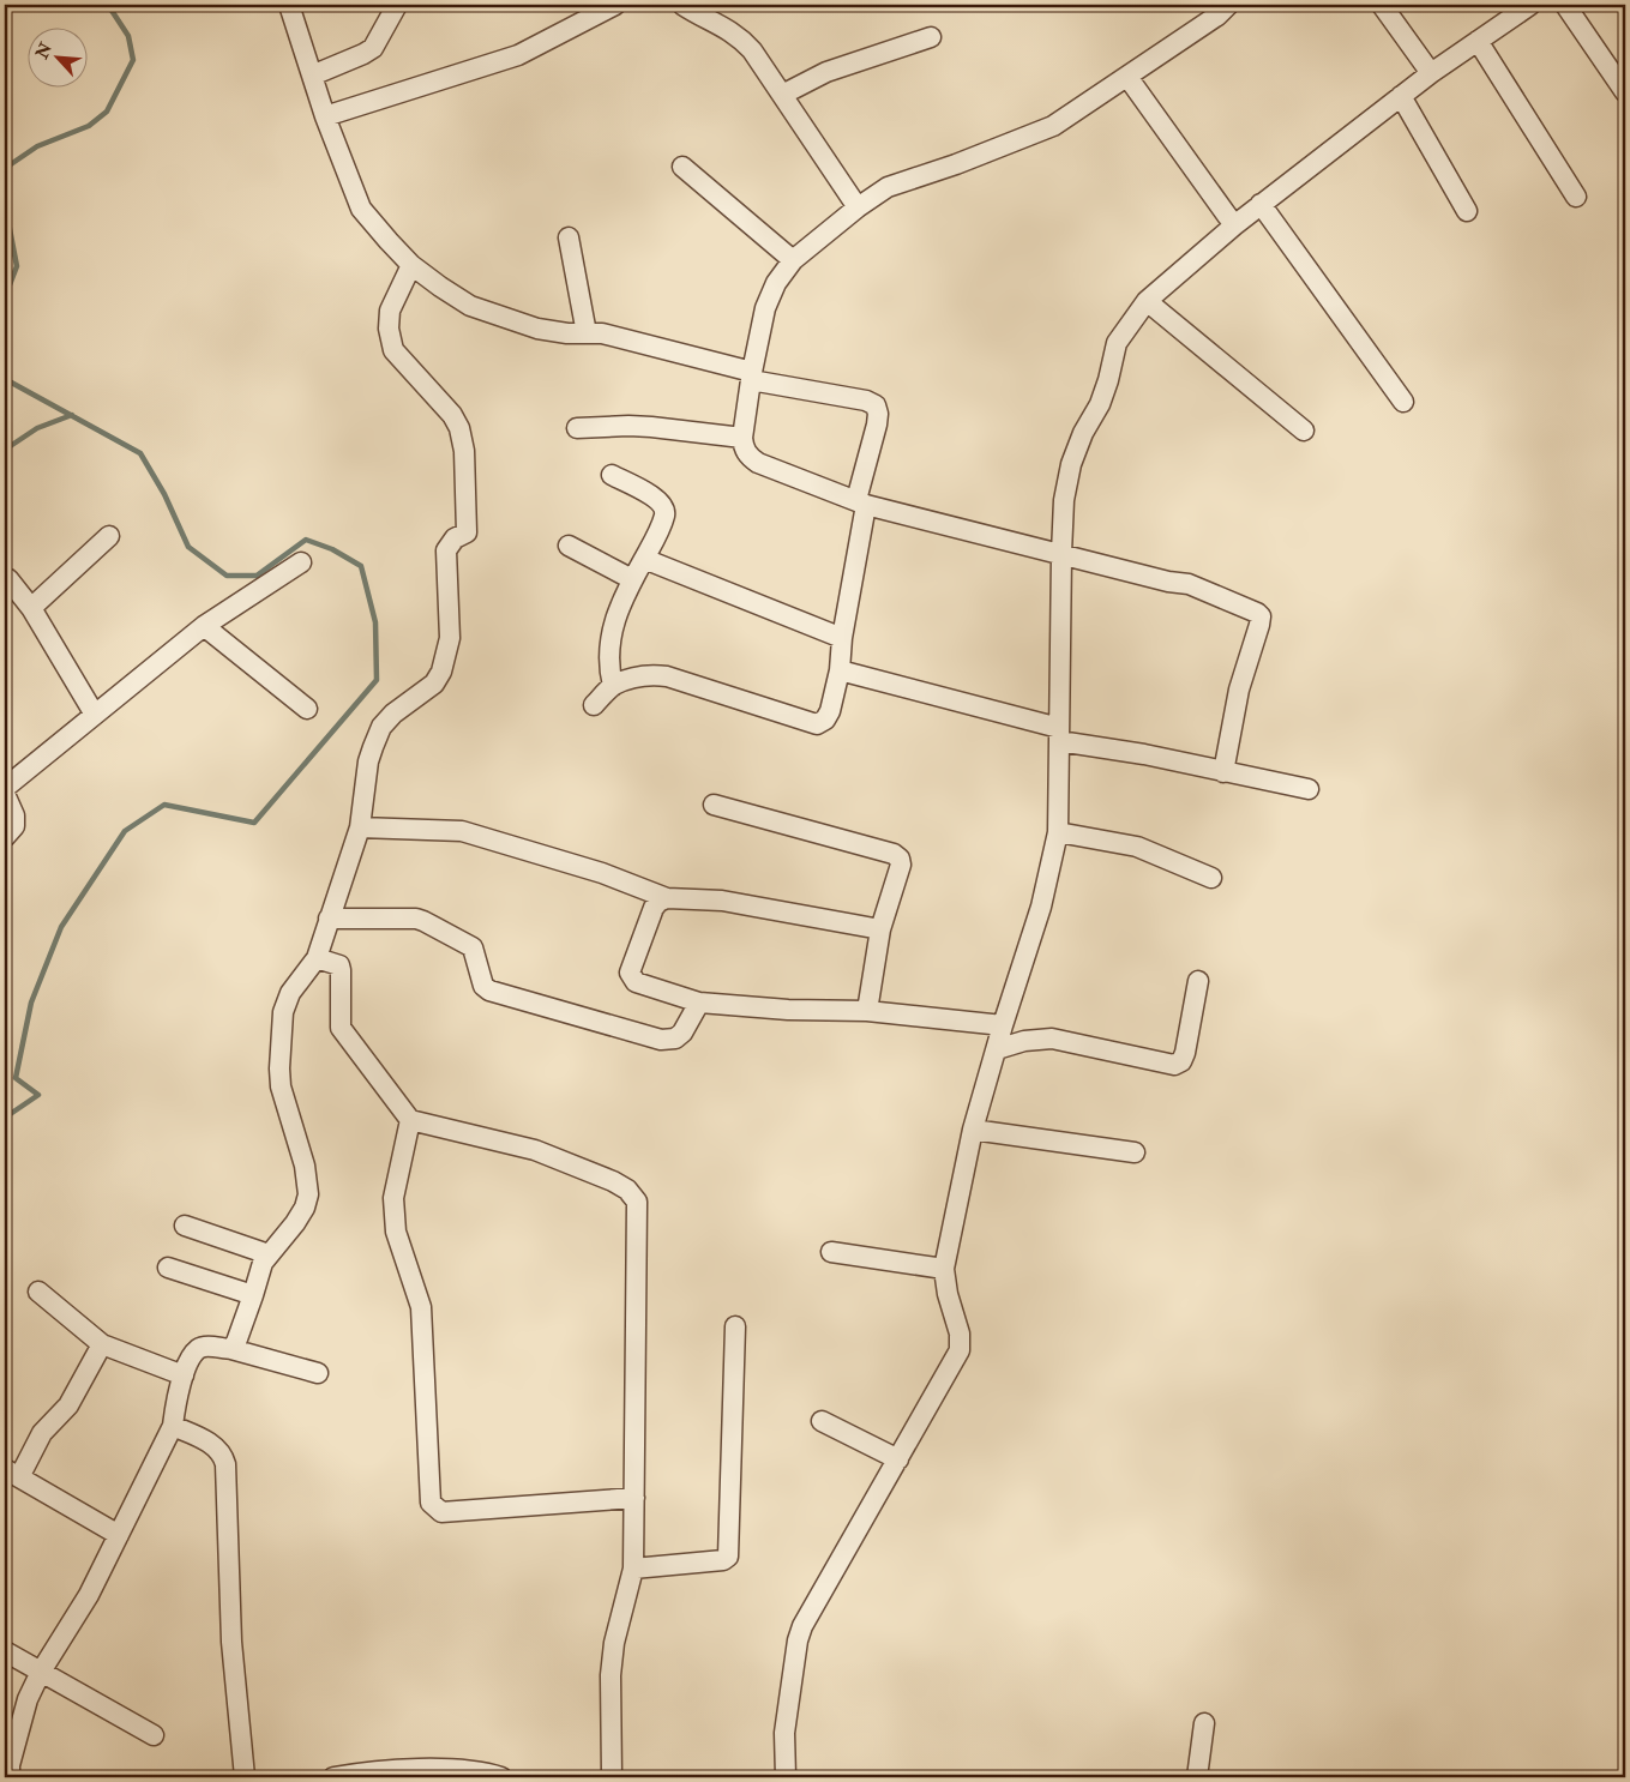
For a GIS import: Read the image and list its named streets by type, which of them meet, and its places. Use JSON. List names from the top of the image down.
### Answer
{
  "north": "top left"
}
